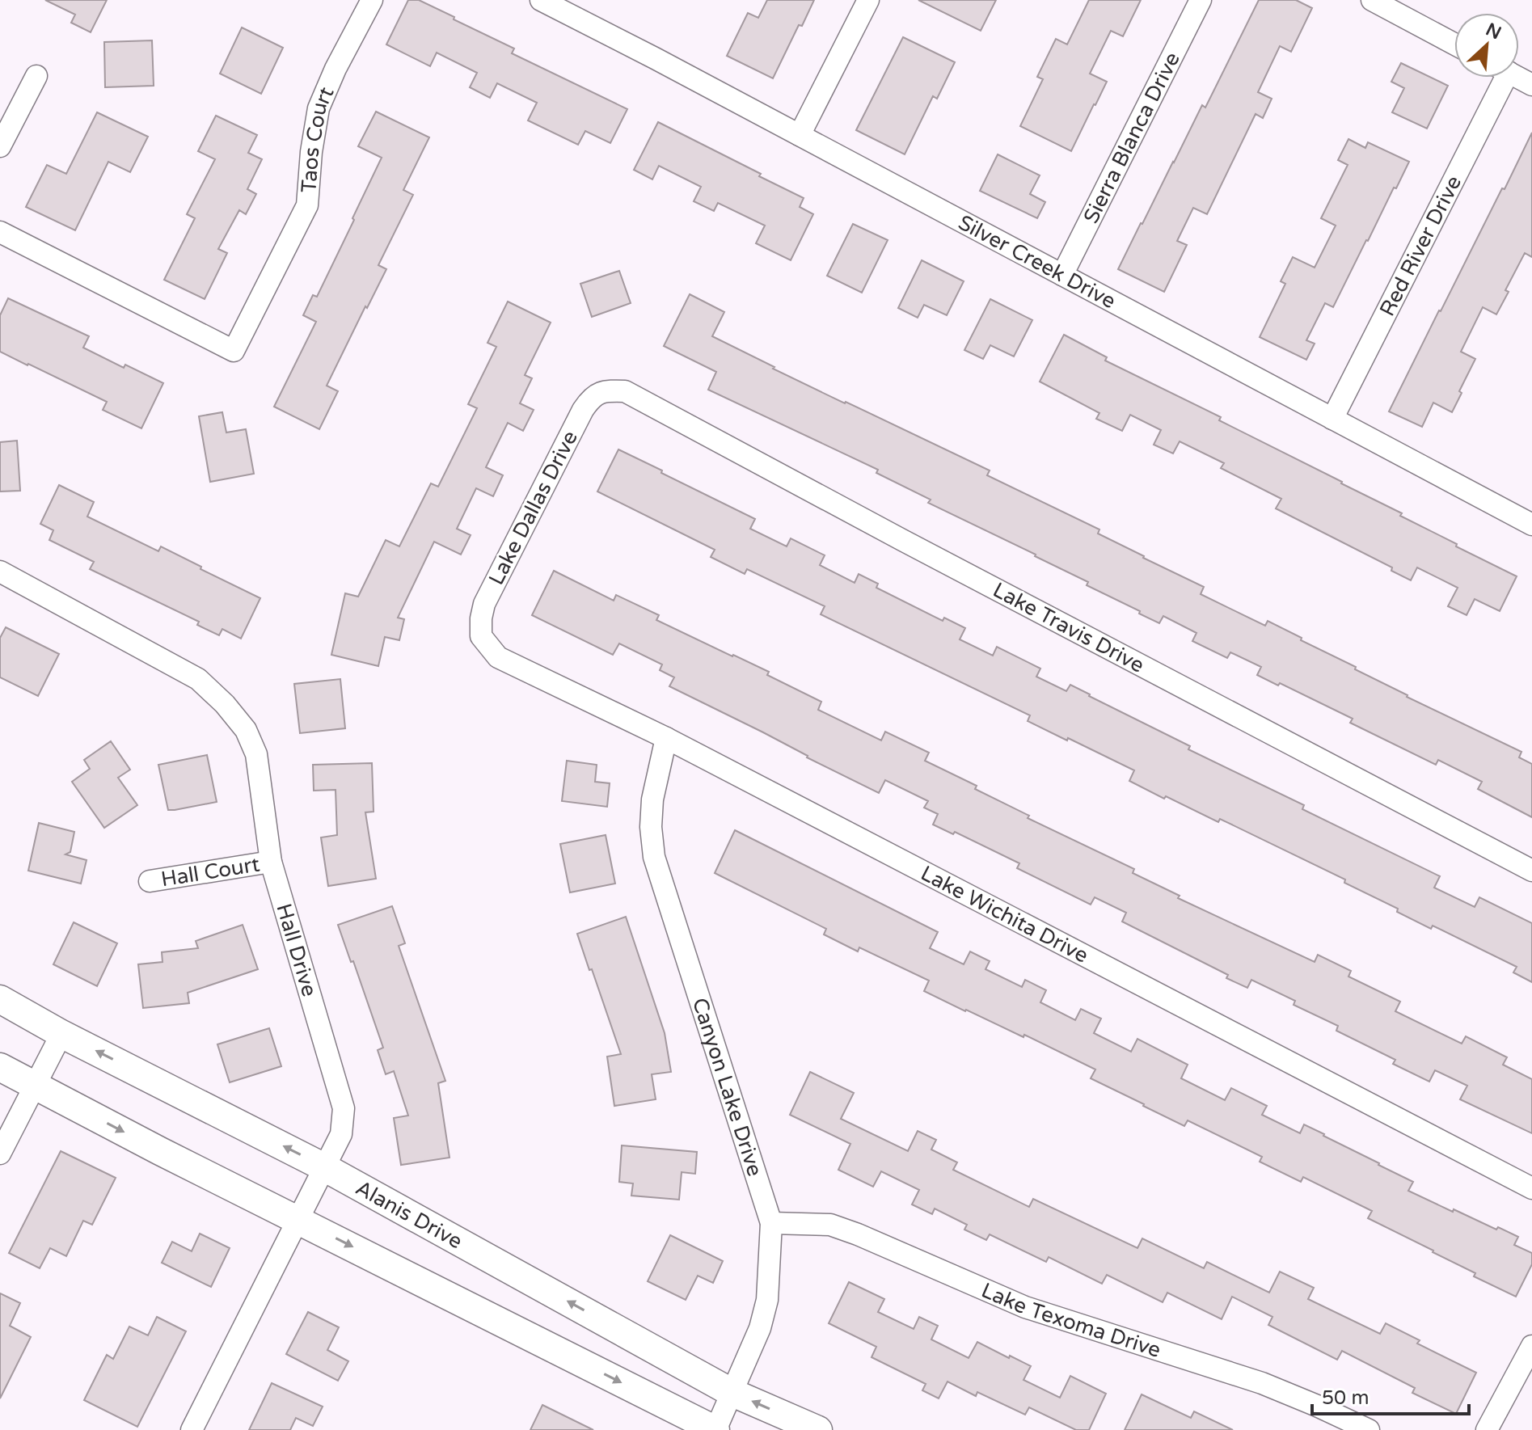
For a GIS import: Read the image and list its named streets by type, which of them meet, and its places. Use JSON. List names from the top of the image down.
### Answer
{
  "streets": {
    "main road": ["Alanis Drive"],
    "street": [
      "Sierra Blanca Drive",
      "Taos Court",
      "Red River Drive",
      "Silver Creek Drive",
      "Lake Dallas Drive",
      "Lake Travis Drive",
      "Hall Court",
      "Lake Wichita Drive",
      "Hall Drive",
      "Canyon Lake Drive",
      "Lake Texoma Drive"
    ]
  },
  "crossings": [
    ["Sierra Blanca Drive", "Silver Creek Drive"],
    ["Red River Drive", "Silver Creek Drive"],
    ["Lake Dallas Drive", "Lake Travis Drive"],
    ["Lake Dallas Drive", "Lake Wichita Drive"],
    ["Hall Court", "Hall Drive"],
    ["Lake Wichita Drive", "Canyon Lake Drive"],
    ["Hall Drive", "Alanis Drive"],
    ["Canyon Lake Drive", "Alanis Drive"],
    ["Canyon Lake Drive", "Lake Texoma Drive"]
  ],
  "scale_bar": "50 m",
  "north": "top right"
}
